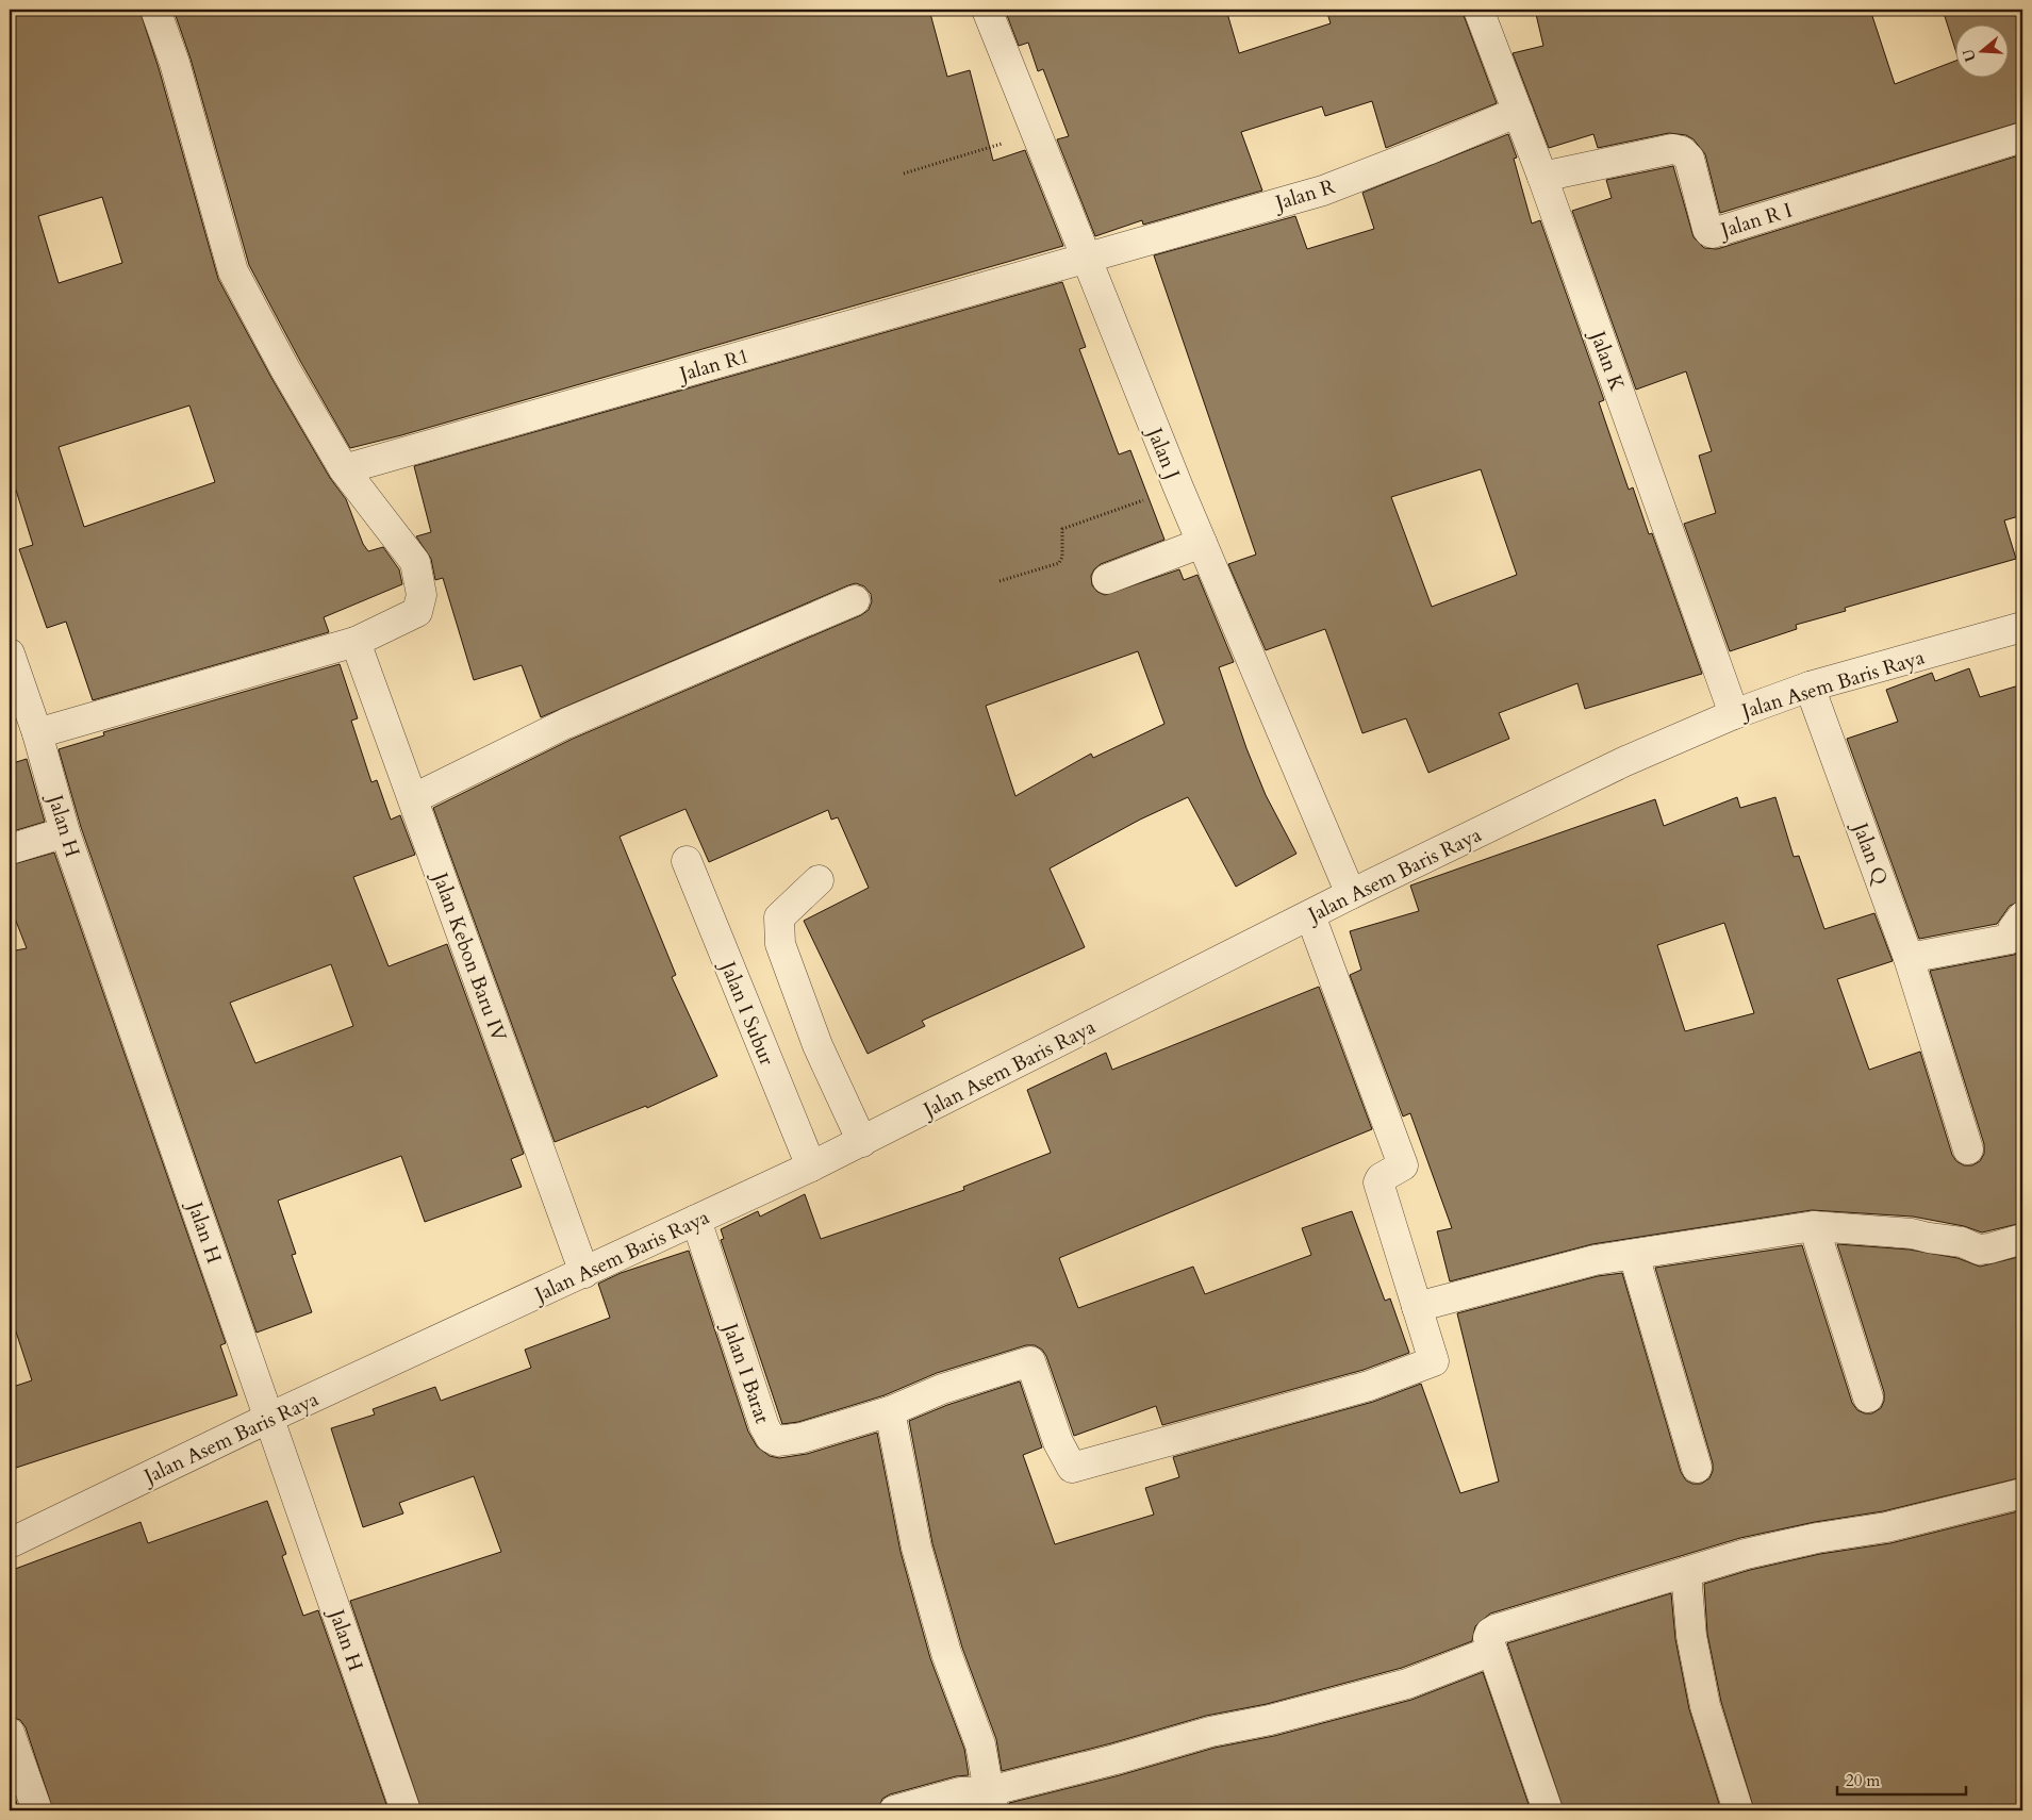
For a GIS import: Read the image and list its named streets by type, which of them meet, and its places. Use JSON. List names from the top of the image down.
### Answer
{
  "streets": {
    "street": [
      "Jalan R",
      "Jalan R I",
      "Jalan K",
      "Jalan R1",
      "Jalan J",
      "Jalan Asem Baris Raya",
      "Jalan H",
      "Jalan Q",
      "Jalan Kebon Baru IV",
      "Jalan I Subur",
      "Jalan I Barat"
    ]
  },
  "crossings": [
    ["Jalan R", "Jalan K"],
    ["Jalan R", "Jalan R1"],
    ["Jalan R", "Jalan J"],
    ["Jalan R I", "Jalan K"],
    ["Jalan K", "Jalan Asem Baris Raya"],
    ["Jalan R1", "Jalan J"],
    ["Jalan J", "Jalan Asem Baris Raya"],
    ["Jalan Asem Baris Raya", "Jalan H"],
    ["Jalan Asem Baris Raya", "Jalan Q"],
    ["Jalan Asem Baris Raya", "Jalan Kebon Baru IV"],
    ["Jalan Asem Baris Raya", "Jalan I Subur"],
    ["Jalan Asem Baris Raya", "Jalan I Barat"]
  ],
  "scale_bar": "20 m",
  "north": "left"
}
